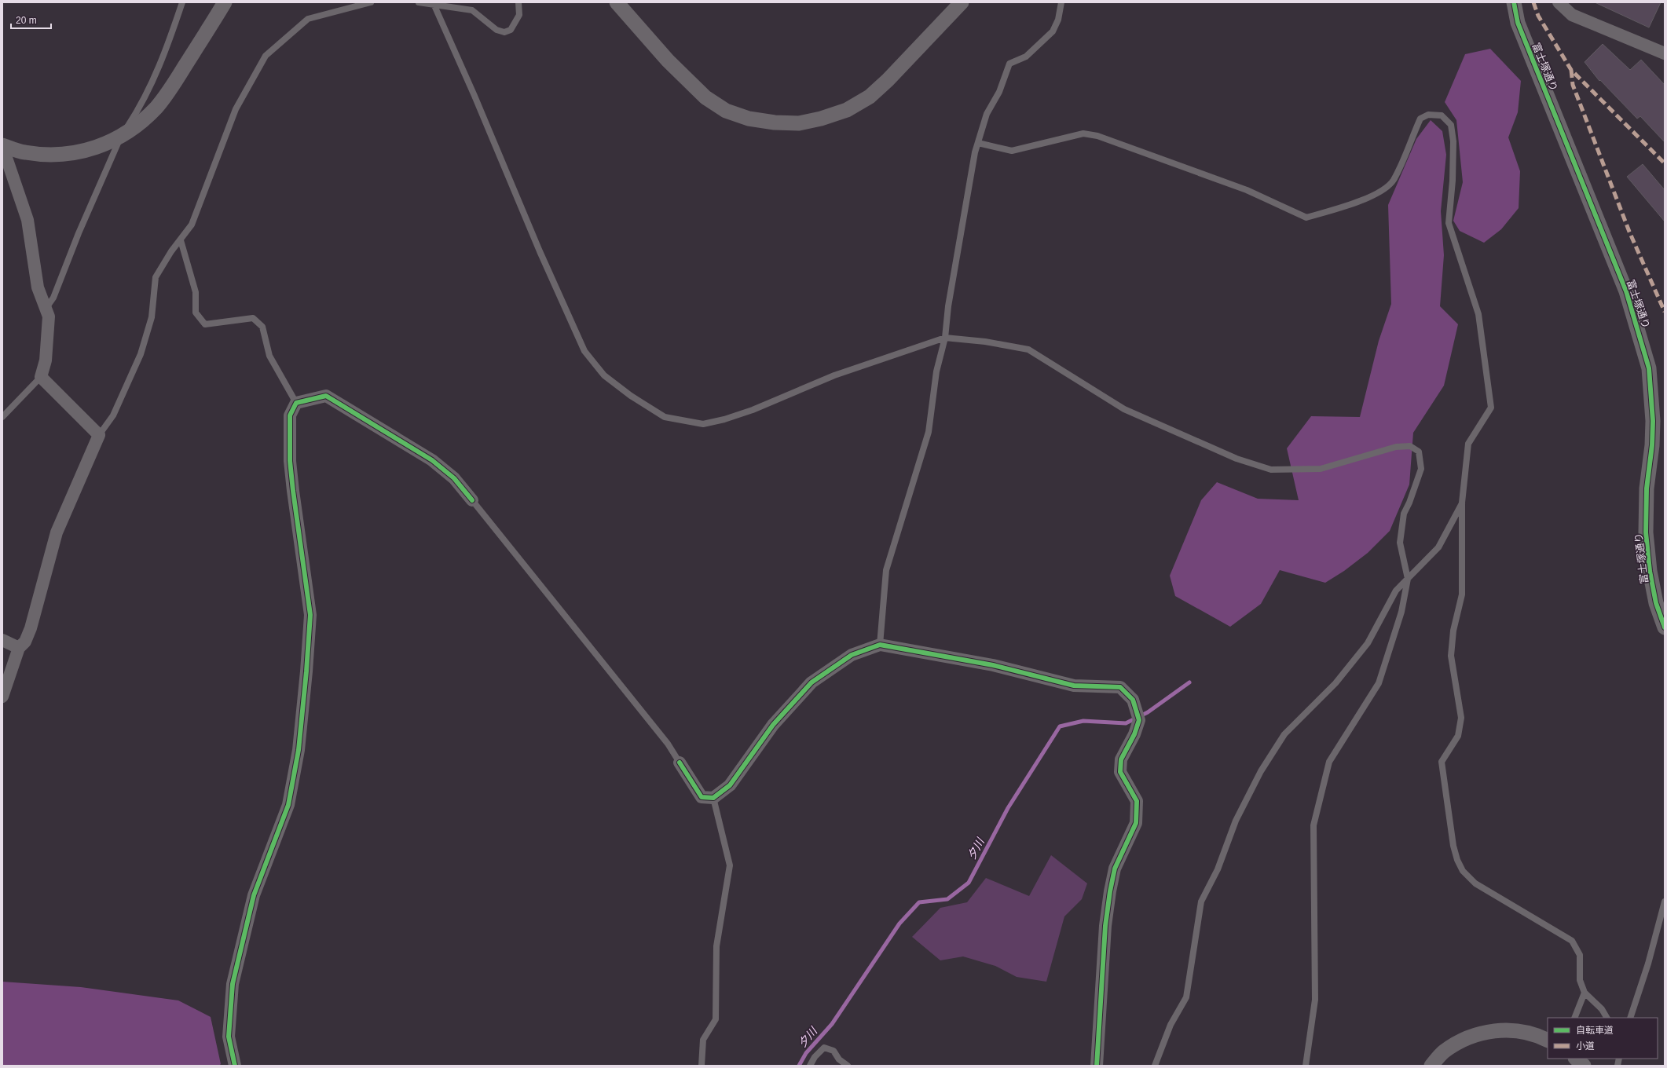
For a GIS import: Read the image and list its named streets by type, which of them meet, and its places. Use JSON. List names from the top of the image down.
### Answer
{
  "streets": {
    "street": ["富士塚通り"]
  },
  "water": ["夕川"],
  "legend": ["自転車道", "小道"],
  "scale_bar": "20 m"
}
